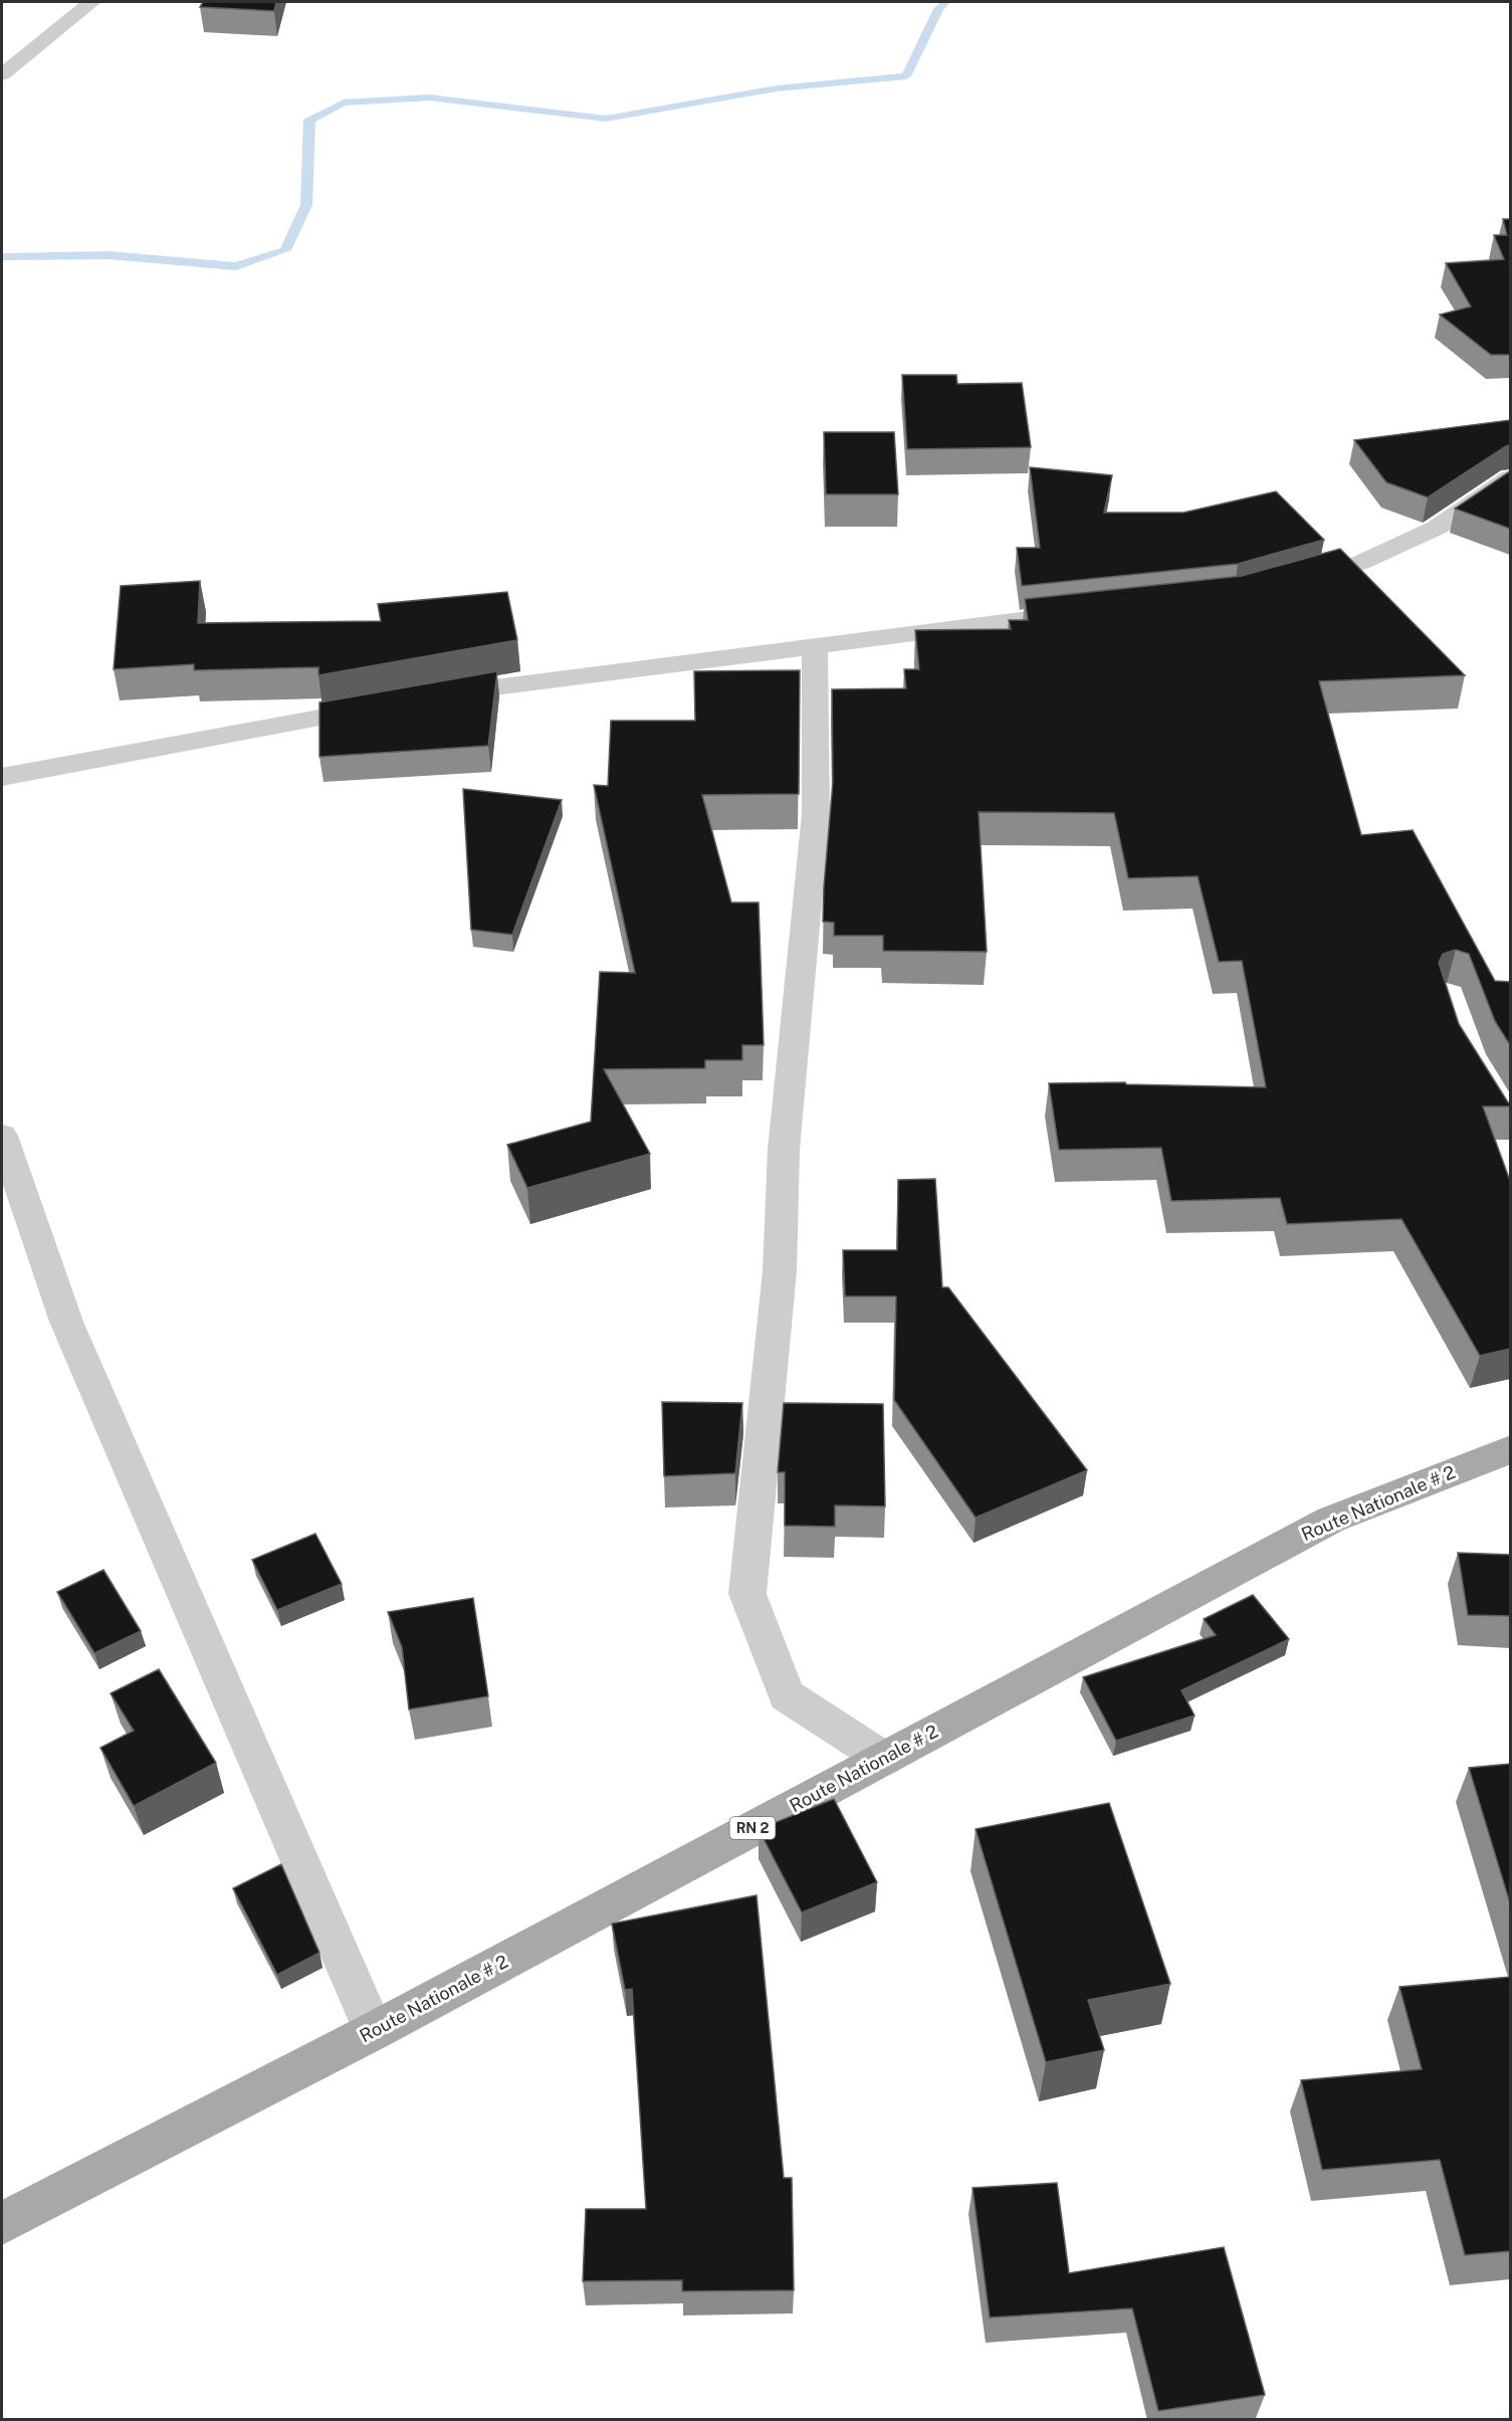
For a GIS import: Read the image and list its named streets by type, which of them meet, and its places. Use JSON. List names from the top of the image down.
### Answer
{
  "streets": {
    "main road": ["Route Nationale # 2", "RN 2"]
  }
}
